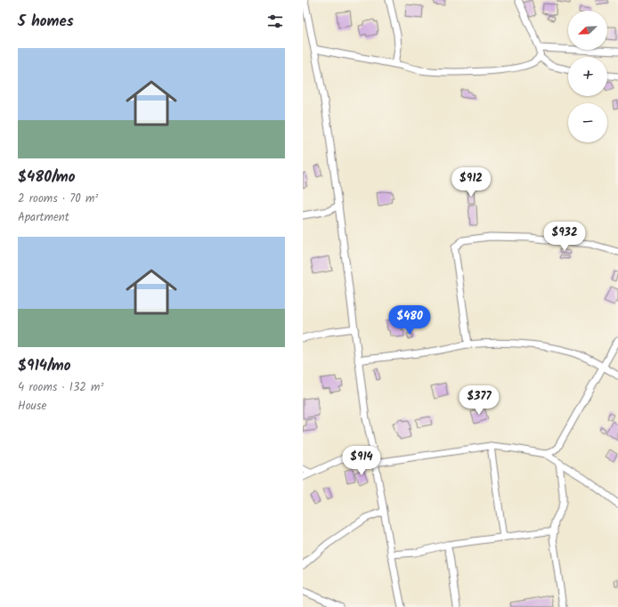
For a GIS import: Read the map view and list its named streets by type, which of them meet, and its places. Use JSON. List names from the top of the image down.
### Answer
{
  "north": "bottom left",
  "page": {
    "heading": "5 homes",
    "map_buttons": ["+", "−"],
    "list": [
      {
        "name": "$480/mo",
        "note": "2 rooms · 70 m² · Apartment"
      },
      {
        "name": "$914/mo",
        "note": "4 rooms · 132 m² · House"
      }
    ],
    "price": [
      "$912",
      "$932",
      "$480",
      "$377",
      "$914"
    ]
  }
}
